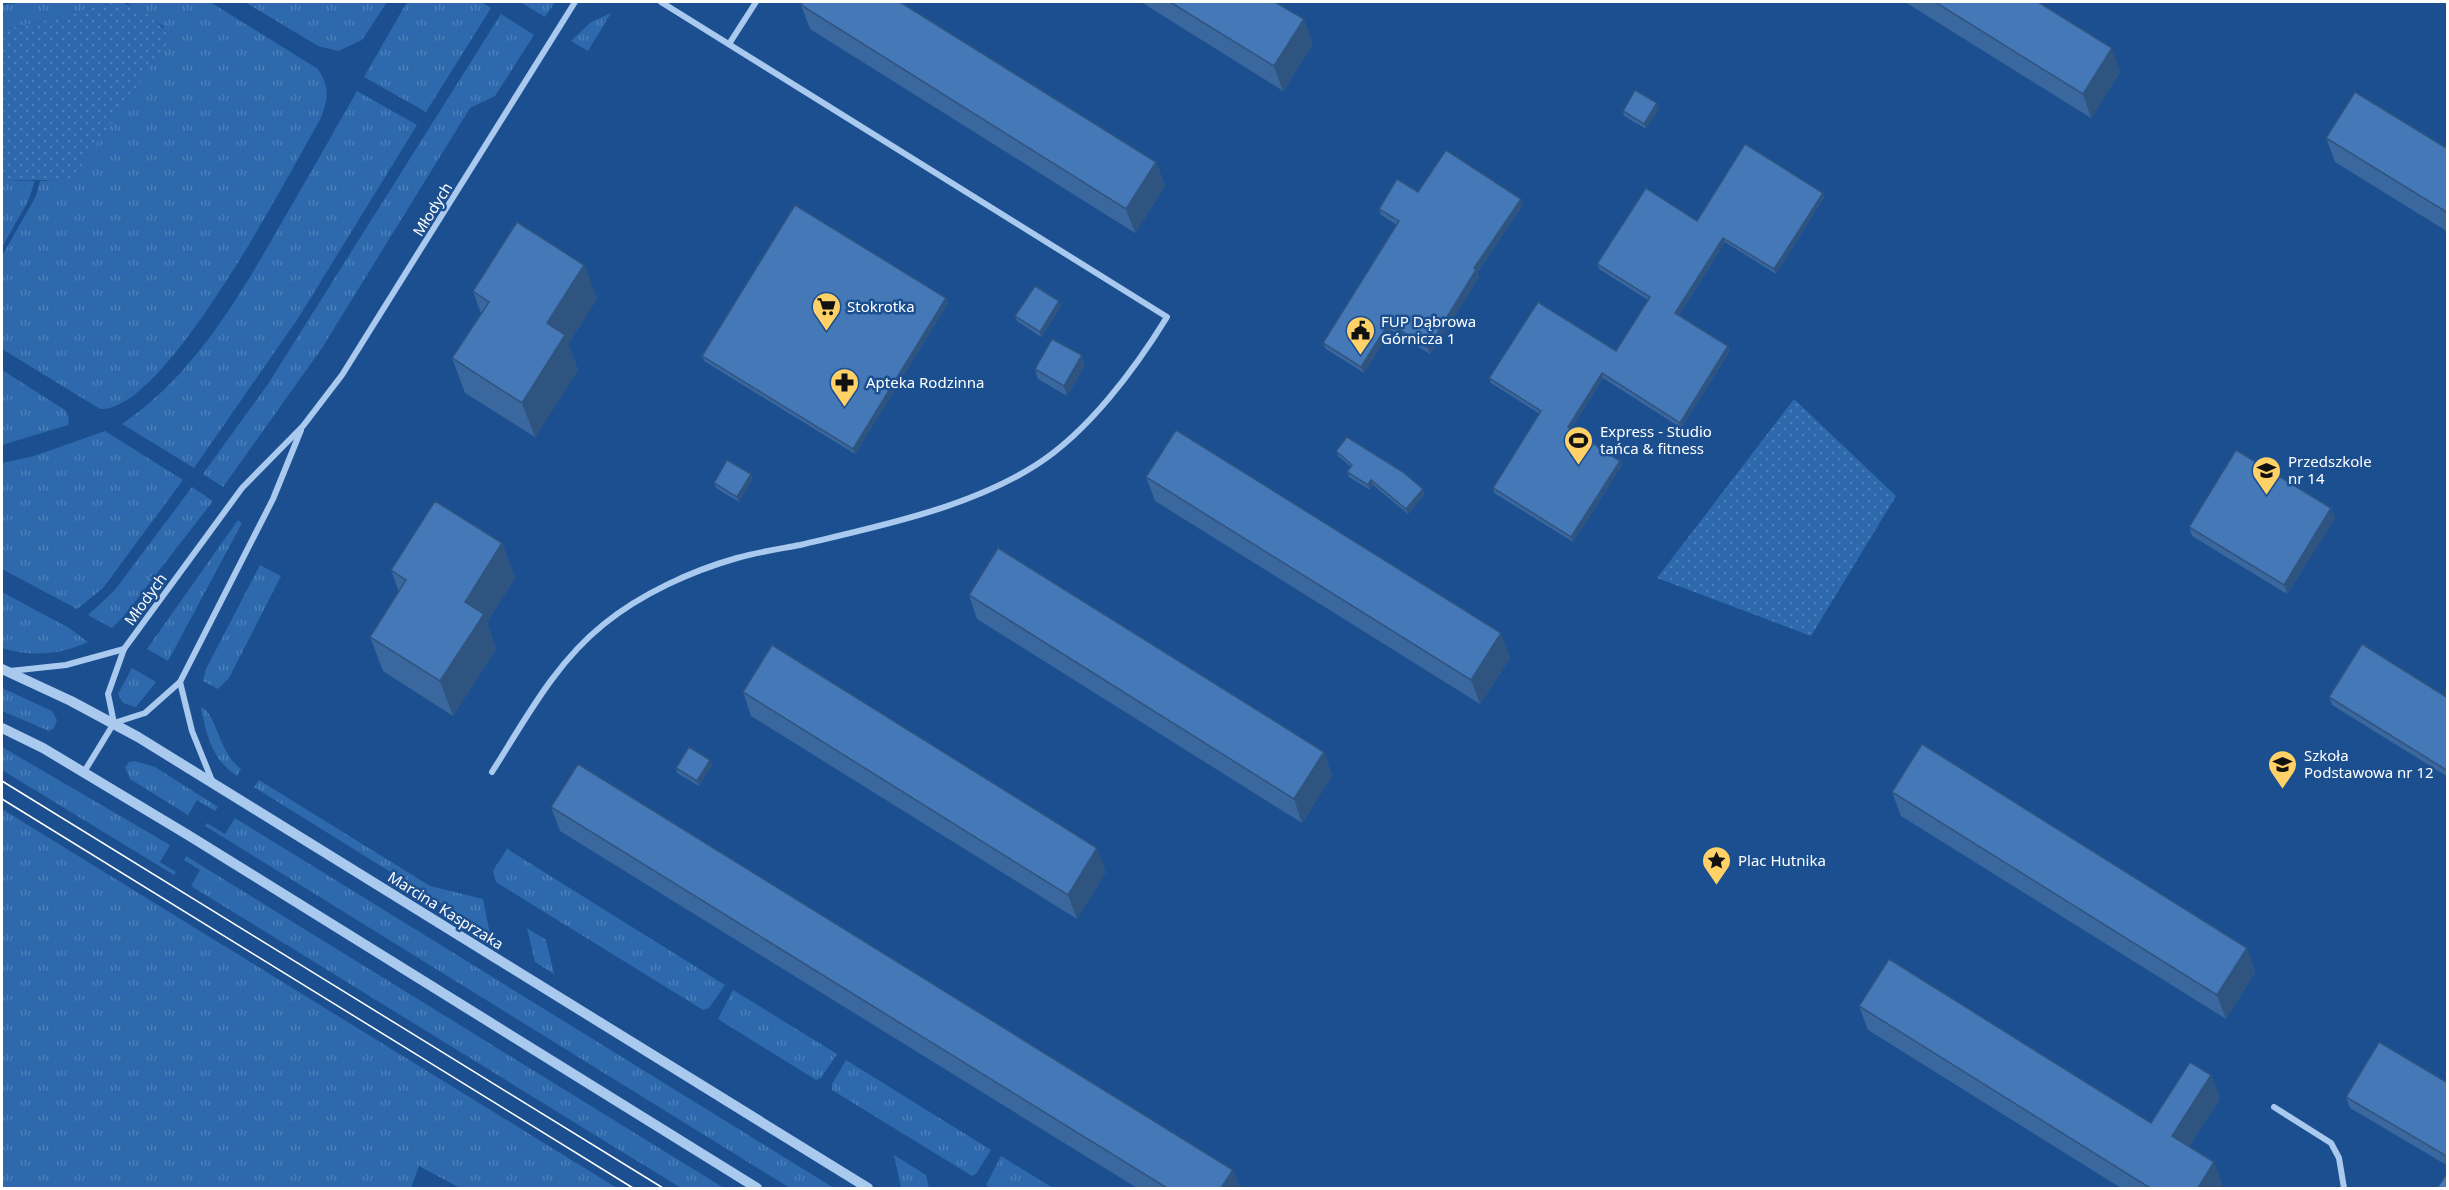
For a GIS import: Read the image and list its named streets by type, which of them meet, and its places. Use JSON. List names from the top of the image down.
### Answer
{
  "streets": {
    "street": ["Młodych", "Marcina Kasprzaka"]
  },
  "crossings": [
    ["Młodych", "Marcina Kasprzaka"]
  ],
  "places": {
    "supermarket": ["Stokrotka"],
    "public building": ["FUP Dąbrowa Górnicza 1"],
    "pharmacy": ["Apteka Rodzinna"],
    "sports": ["Express - Studio tańca & fitness"],
    "school or university": ["Przedszkole nr 14", "Szkoła Podstawowa nr 12"],
    "place": ["Plac Hutnika"]
  }
}
